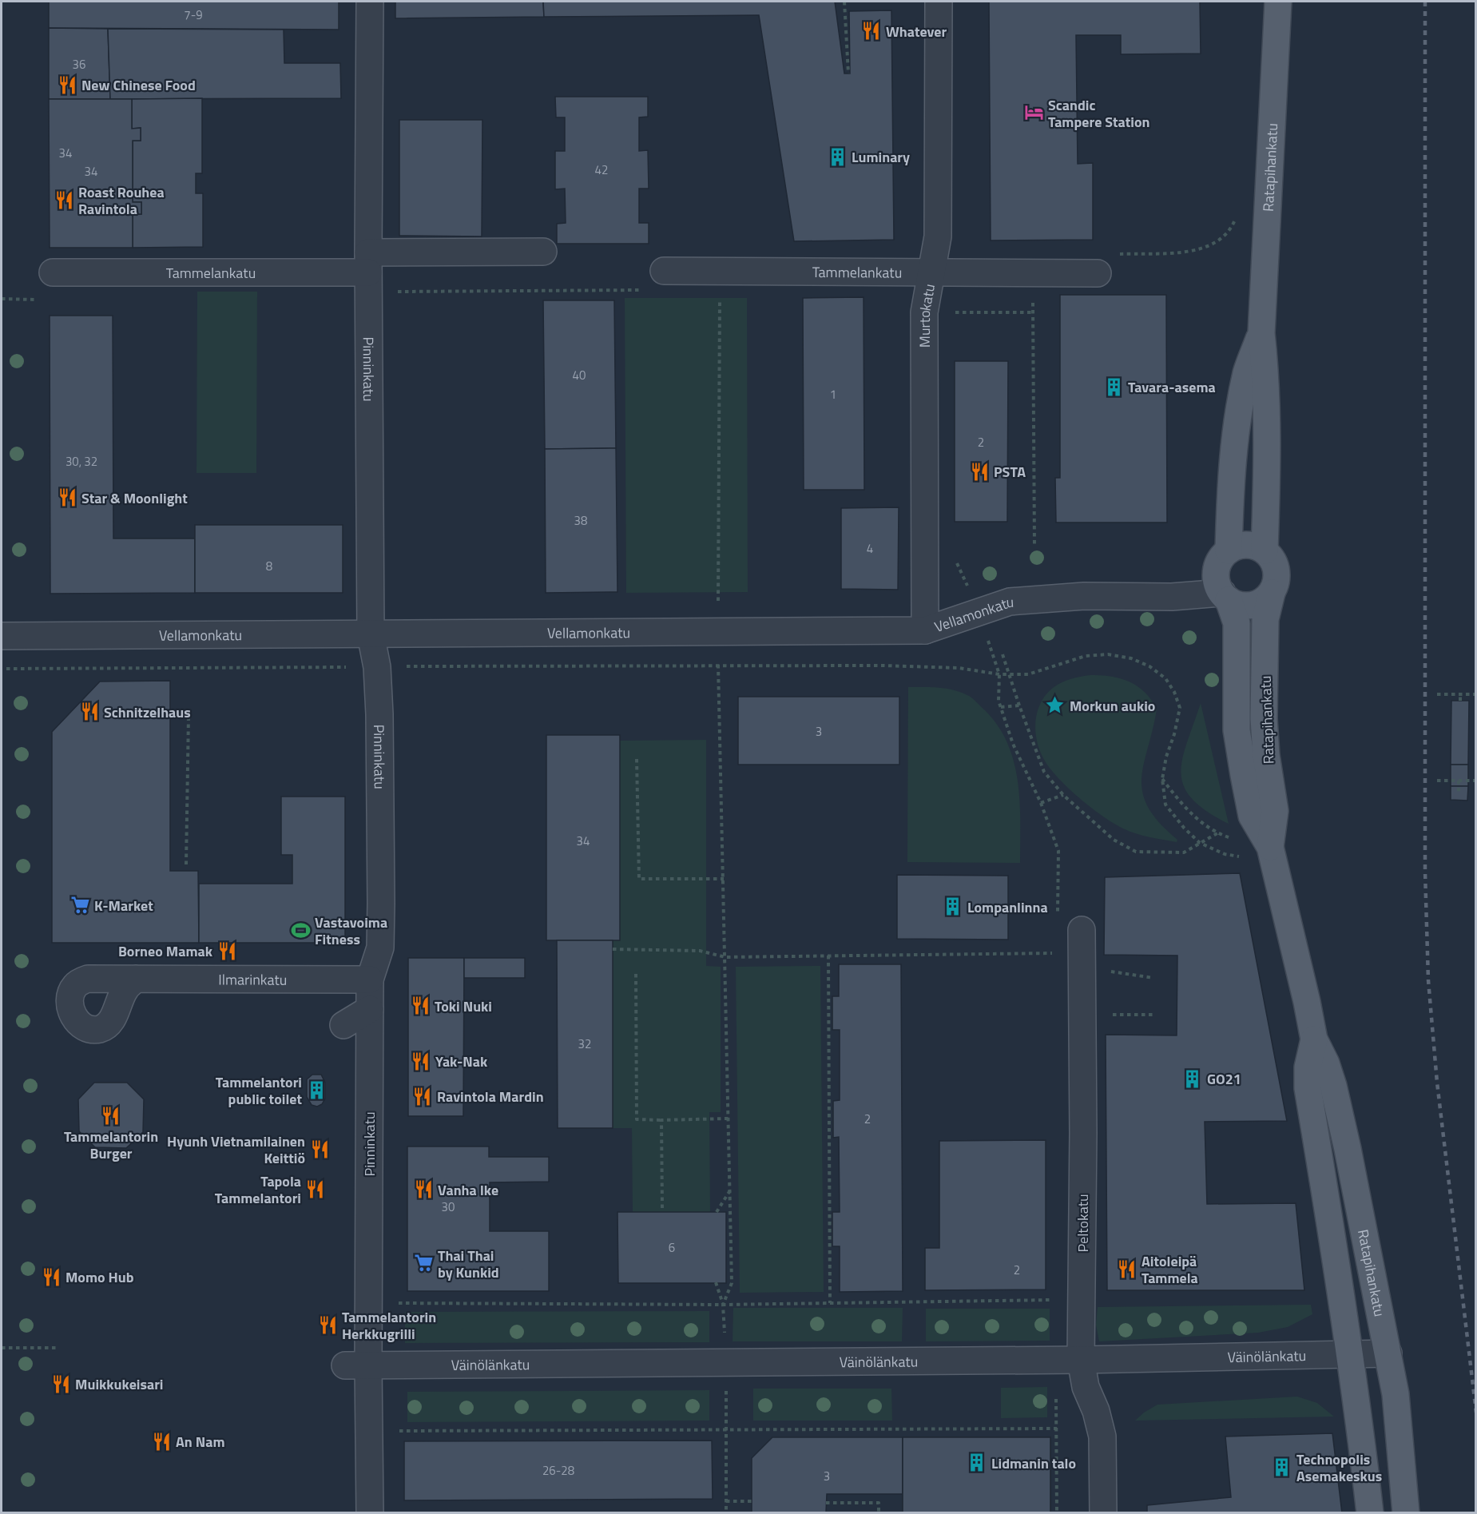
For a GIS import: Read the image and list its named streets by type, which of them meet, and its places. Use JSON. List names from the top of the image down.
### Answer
{
  "streets": {
    "main road": ["Ratapihankatu"],
    "street": [
      "Tammelankatu",
      "Murtokatu",
      "Pinninkatu",
      "Vellamonkatu",
      "Ilmarinkatu",
      "Peltokatu",
      "Väinölänkatu"
    ]
  },
  "crossings": [
    ["Ratapihankatu", "Vellamonkatu"],
    ["Ratapihankatu", "Väinölänkatu"],
    ["Tammelankatu", "Murtokatu"],
    ["Tammelankatu", "Pinninkatu"],
    ["Murtokatu", "Vellamonkatu"],
    ["Pinninkatu", "Vellamonkatu"],
    ["Pinninkatu", "Ilmarinkatu"],
    ["Pinninkatu", "Väinölänkatu"],
    ["Peltokatu", "Väinölänkatu"]
  ],
  "places": {
    "restaurant": [
      "Whatever",
      "New Chinese Food",
      "Roast Rouhea Ravintola",
      "PSTA",
      "Star & Moonlight",
      "Schnitzelhaus",
      "Borneo Mamak",
      "Toki Nuki",
      "Yak-Nak",
      "Ravintola Mardin",
      "Tammelantorin Burger",
      "Hyunh Vietnamilainen Keittiö",
      "Tapola Tammelantori",
      "Vanha Ike",
      "Aitoleipä Tammela",
      "Momo Hub",
      "Tammelantorin Herkkugrilli",
      "Muikkukeisari",
      "An Nam"
    ],
    "hotel": ["Scandic Tampere Station"],
    "building": [
      "Luminary",
      "Tavara-asema",
      "Lompanlinna",
      "GO21",
      "Tammelantori public toilet",
      "Lidmanin talo",
      "Technopolis Asemakeskus"
    ],
    "place": ["Morkun aukio"],
    "supermarket": ["K-Market", "Thai Thai by Kunkid"],
    "sports": ["Vastavoima Fitness"]
  },
  "house_numbers": [
    "7-9",
    "36",
    "34",
    "42",
    "34",
    "40",
    "1",
    "2",
    "30, 32",
    "38",
    "4",
    "8",
    "3",
    "34",
    "32",
    "2",
    "30",
    "6",
    "2",
    "26-28",
    "3"
  ]
}
